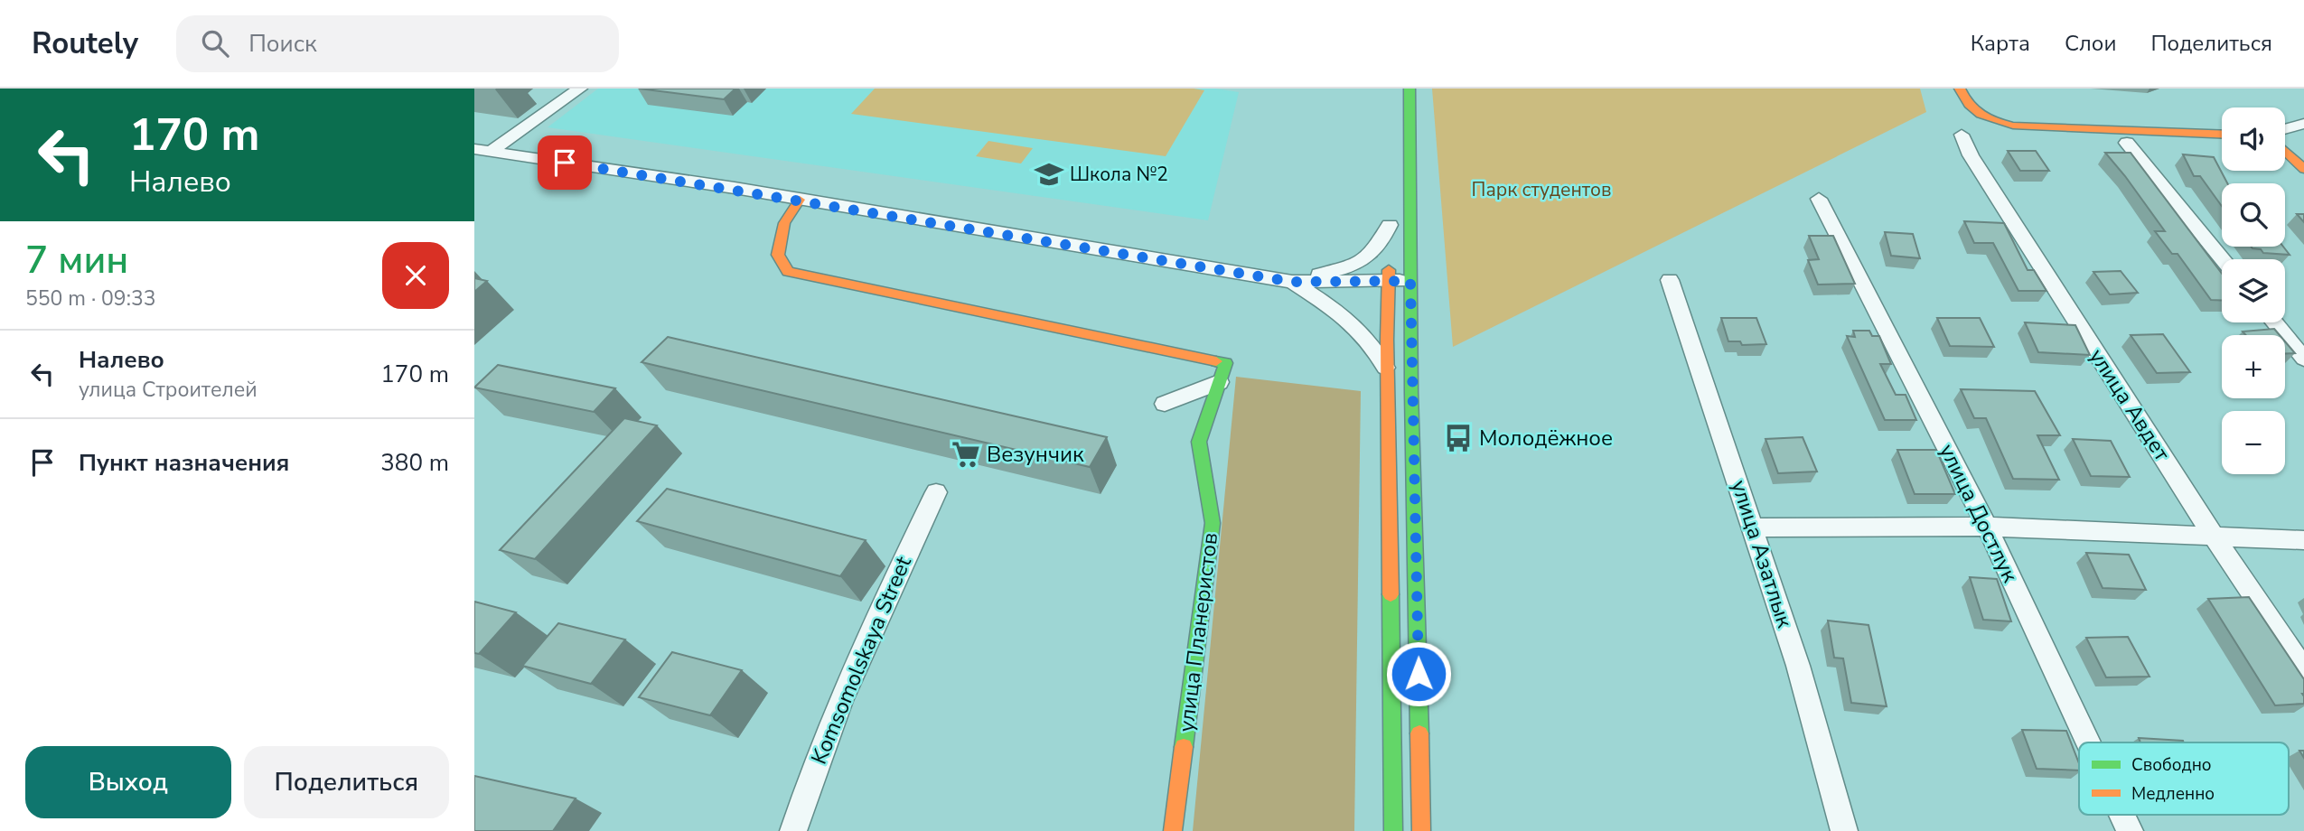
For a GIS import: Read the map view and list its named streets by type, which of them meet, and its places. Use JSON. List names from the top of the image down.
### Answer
{
  "streets": {
    "main road": ["улица Планеристов"],
    "street": [
      "улица Авдет",
      "улица Достлук",
      "улица Азатлык",
      "Komsomolskaya Street"
    ]
  },
  "parks": ["Парк студентов"],
  "places": {
    "school or university": ["Школа №2"],
    "bus stop": ["Молодёжное"],
    "supermarket": ["Везунчик"]
  },
  "legend": ["Свободно", "Медленно"],
  "page": {
    "header": "Routely",
    "search": "Поиск",
    "nav": ["Карта", "Слои", "Поделиться"],
    "turn": ["170 m", "Налево"],
    "map_buttons": ["+", "−"],
    "heading": ["7 мин", "550 m · 09:33"],
    "list": [
      {
        "name": "Налево",
        "note": "улица Строителей",
        "value": "170 m"
      },
      {
        "name": "Пункт назначения",
        "value": "380 m"
      }
    ],
    "buttons": ["Выход", "Поделиться"]
  }
}
